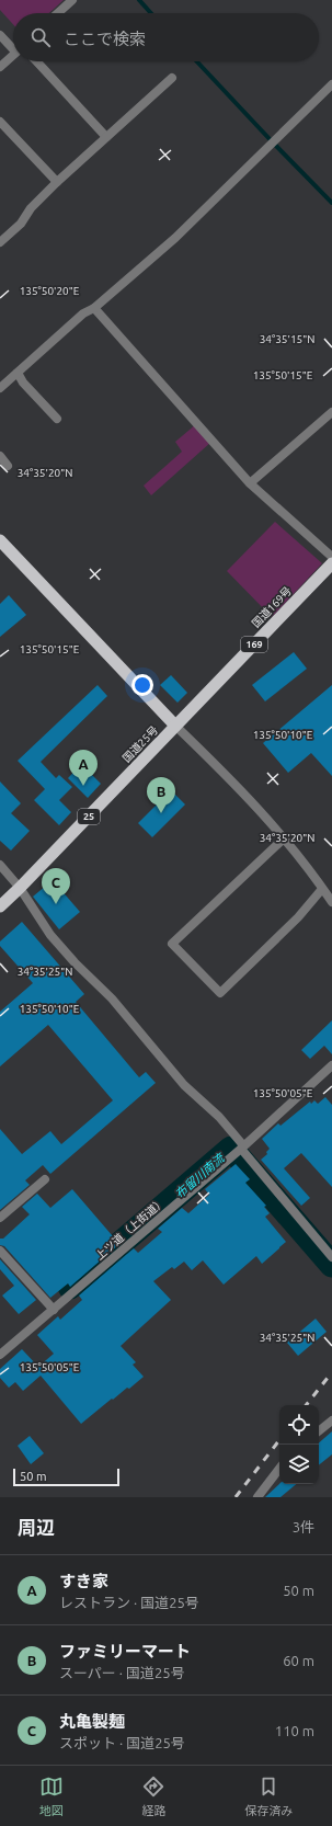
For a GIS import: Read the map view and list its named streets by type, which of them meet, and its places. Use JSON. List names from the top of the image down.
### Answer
{
  "streets": {
    "highway": [
      "国道169号",
      "169",
      "国道25号",
      "25"
    ],
    "street": ["上ツ道（上街道）"]
  },
  "crossings": [
    ["国道169号", "国道25号"]
  ],
  "water": ["布留川南流"],
  "scale_bar": "50 m",
  "page": {
    "search": "ここで検索",
    "pins": ["A", "B", "C"],
    "scale": "50 m",
    "heading": ["周辺", "3件"],
    "list": [
      {
        "mark": "A",
        "name": "すき家",
        "note": "レストラン · 国道25号",
        "value": "50 m"
      },
      {
        "mark": "B",
        "name": "ファミリーマート",
        "note": "スーパー · 国道25号",
        "value": "60 m"
      },
      {
        "mark": "C",
        "name": "丸亀製麺",
        "note": "スポット · 国道25号",
        "value": "110 m"
      }
    ],
    "nav": ["地図", "経路", "保存済み"]
  },
  "coordinates": [
    "135°50'20\"E",
    "34°35'15\"N",
    "135°50'15\"E",
    "34°35'20\"N",
    "135°50'10\"E",
    "34°35'25\"N",
    "135°50'05\"E"
  ]
}
